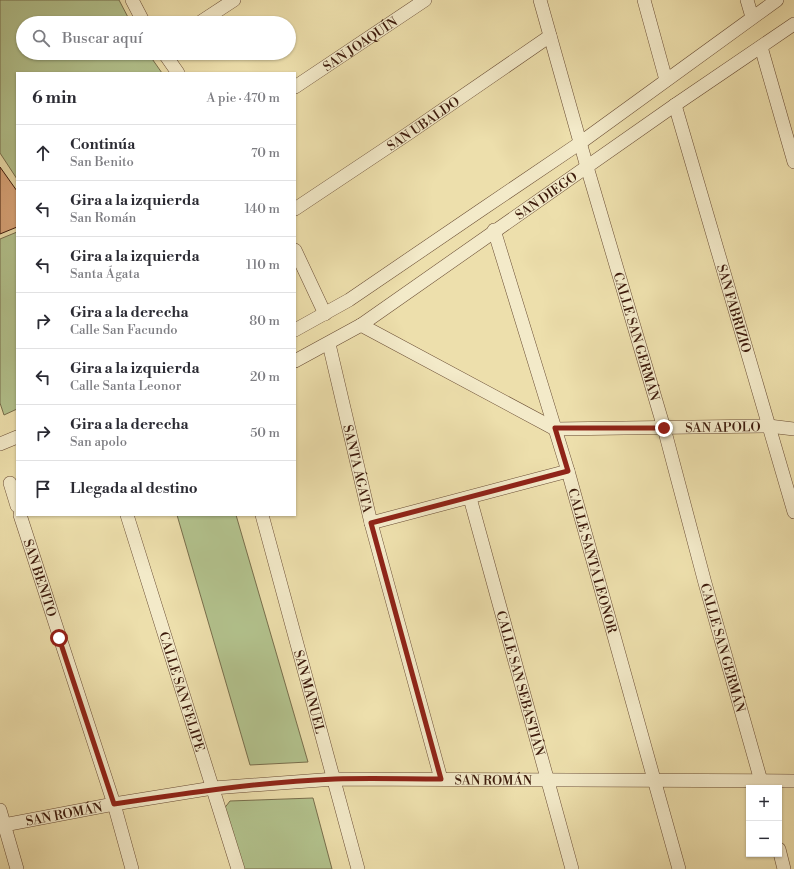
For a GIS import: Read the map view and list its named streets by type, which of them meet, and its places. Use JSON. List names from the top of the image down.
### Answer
{
  "streets": {
    "street": [
      "SAN JOAQUÍN",
      "SAN UBALDO",
      "SAN DIEGO",
      "SAN FABRIZIO",
      "CALLE SAN GERMÁN",
      "SAN APOLO",
      "SANTA ÁGATA",
      "CALLE SANTA LEONOR",
      "SAN BENITO",
      "CALLE SAN SEBASTIÁN",
      "CALLE SAN FELIPE",
      "SAN MANUEL",
      "SAN ROMÁN"
    ]
  },
  "crossings": [
    ["SAN UBALDO", "CALLE SAN GERMÁN"],
    ["SAN DIEGO", "SAN FABRIZIO"],
    ["SAN DIEGO", "CALLE SAN GERMÁN"],
    ["SAN DIEGO", "SANTA ÁGATA"],
    ["SAN DIEGO", "CALLE SANTA LEONOR"],
    ["SAN FABRIZIO", "SAN APOLO"],
    ["CALLE SAN GERMÁN", "SAN APOLO"],
    ["CALLE SAN GERMÁN", "SAN ROMÁN"],
    ["SAN APOLO", "CALLE SANTA LEONOR"],
    ["SANTA ÁGATA", "SAN ROMÁN"],
    ["CALLE SANTA LEONOR", "SAN ROMÁN"],
    ["SAN BENITO", "SAN ROMÁN"],
    ["CALLE SAN SEBASTIÁN", "SAN ROMÁN"],
    ["CALLE SAN FELIPE", "SAN ROMÁN"],
    ["SAN MANUEL", "SAN ROMÁN"]
  ],
  "page": {
    "search": "Buscar aquí",
    "heading": ["6 min", "A pie · 470 m"],
    "list": [
      ["Continúa", "San Benito", "70 m"],
      ["Gira a la izquierda", "San Román", "140 m"],
      ["Gira a la izquierda", "Santa Ágata", "110 m"],
      ["Gira a la derecha", "Calle San Facundo", "80 m"],
      ["Gira a la izquierda", "Calle Santa Leonor", "20 m"],
      ["Gira a la derecha", "San apolo", "50 m"],
      "Llegada al destino"
    ],
    "map_buttons": ["+", "−"]
  }
}
